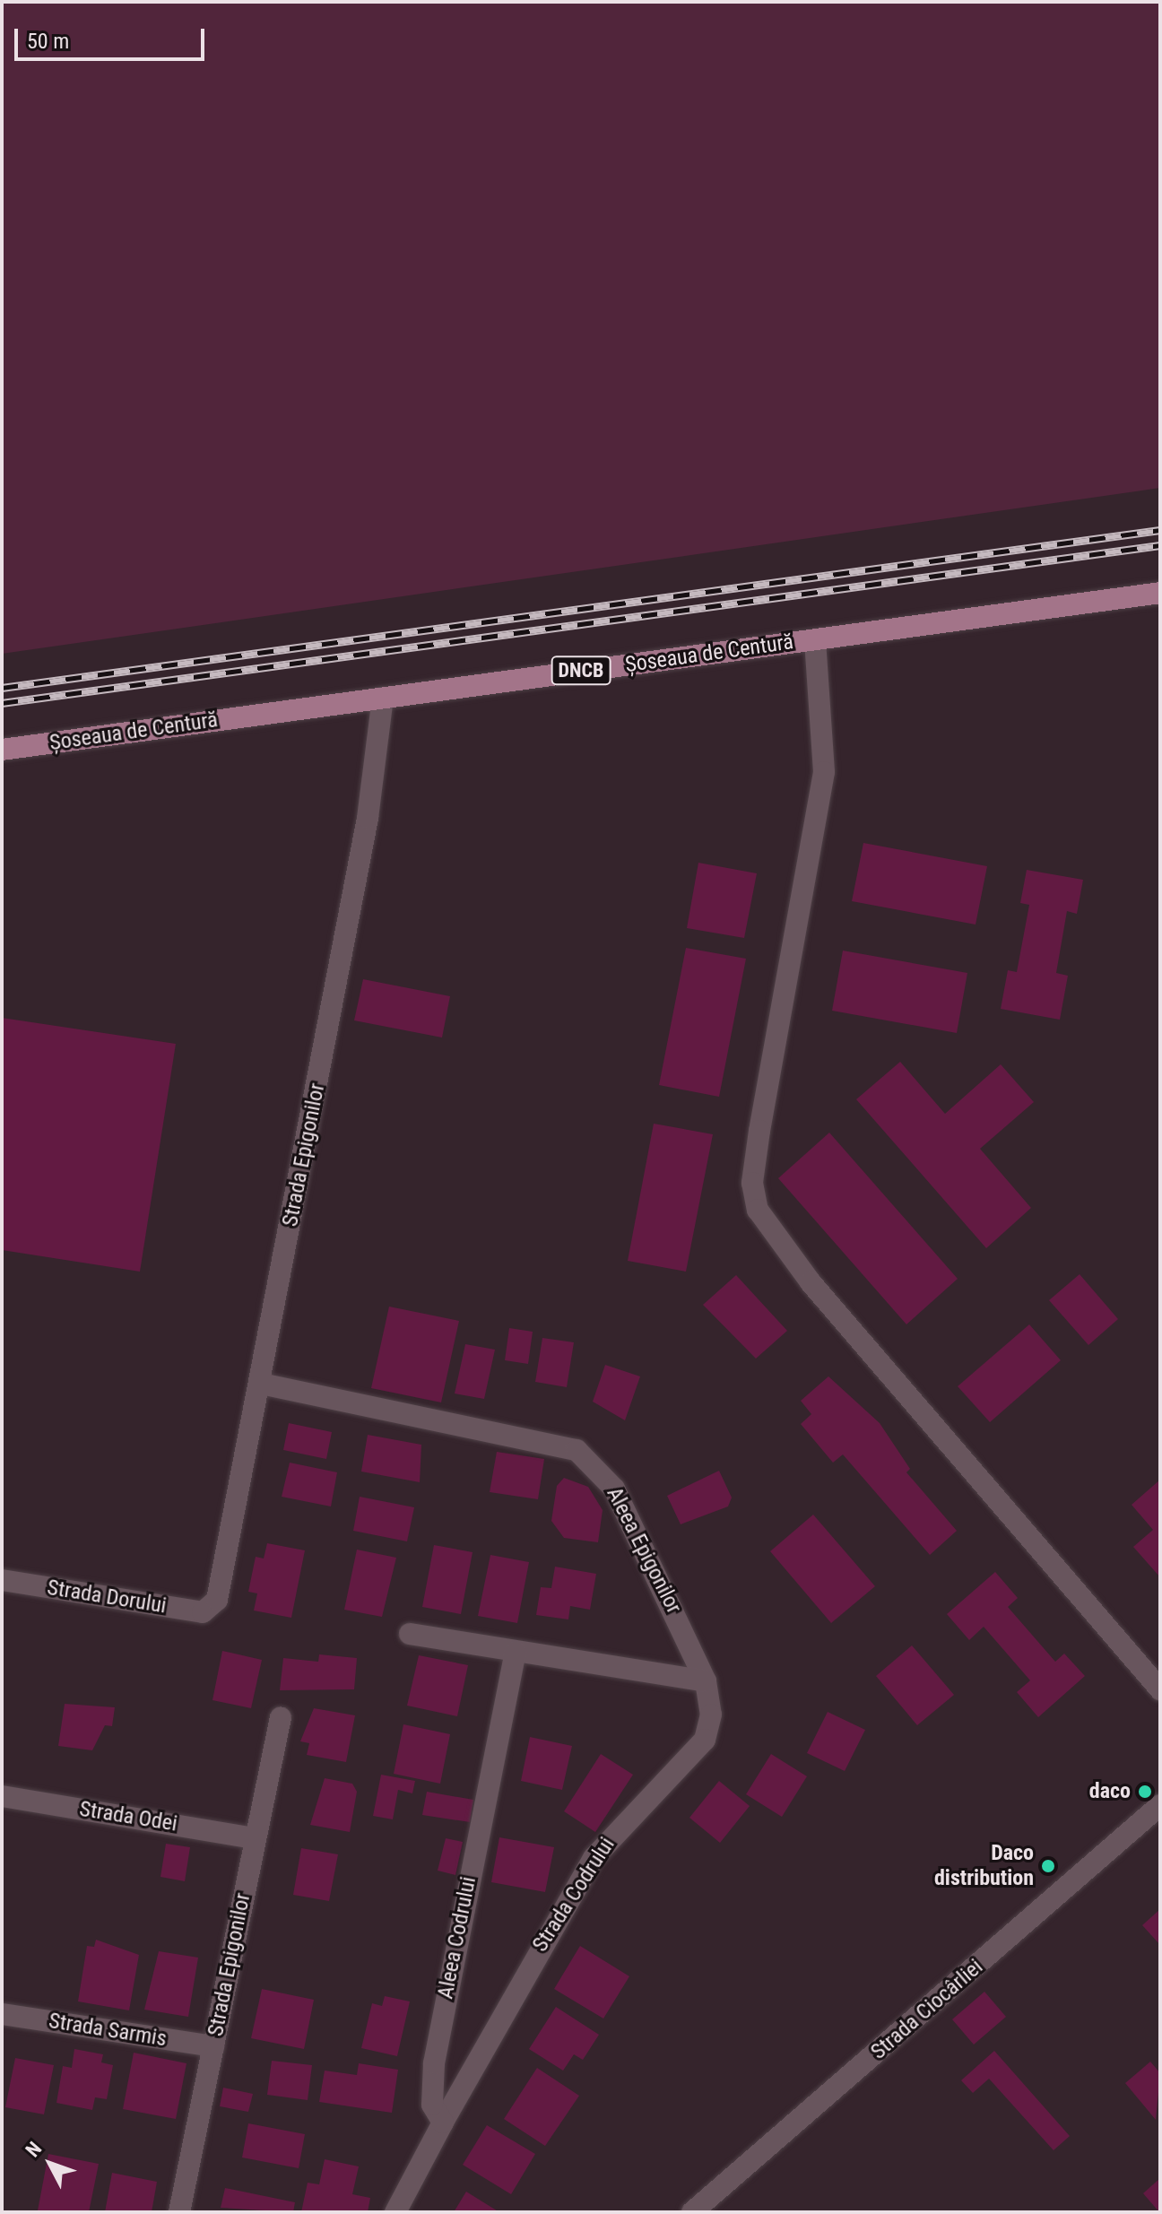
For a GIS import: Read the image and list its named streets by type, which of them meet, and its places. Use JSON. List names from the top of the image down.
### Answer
{
  "streets": {
    "main road": ["Șoseaua de Centură", "DNCB"],
    "street": [
      "Strada Epigonilor",
      "Aleea Epigonilor",
      "Strada Dorului",
      "Strada Odei",
      "Strada Codrului",
      "Aleea Codrului",
      "Strada Ciocârliei",
      "Strada Sarmis"
    ]
  },
  "crossings": [
    ["Șoseaua de Centură", "Strada Epigonilor"],
    ["Strada Epigonilor", "Aleea Epigonilor"],
    ["Strada Epigonilor", "Strada Dorului"],
    ["Strada Epigonilor", "Strada Odei"],
    ["Strada Epigonilor", "Strada Sarmis"],
    ["Aleea Epigonilor", "Strada Codrului"],
    ["Strada Codrului", "Aleea Codrului"]
  ],
  "places": ["daco", "Daco distribution"],
  "scale_bar": "50 m",
  "north": "top left"
}
